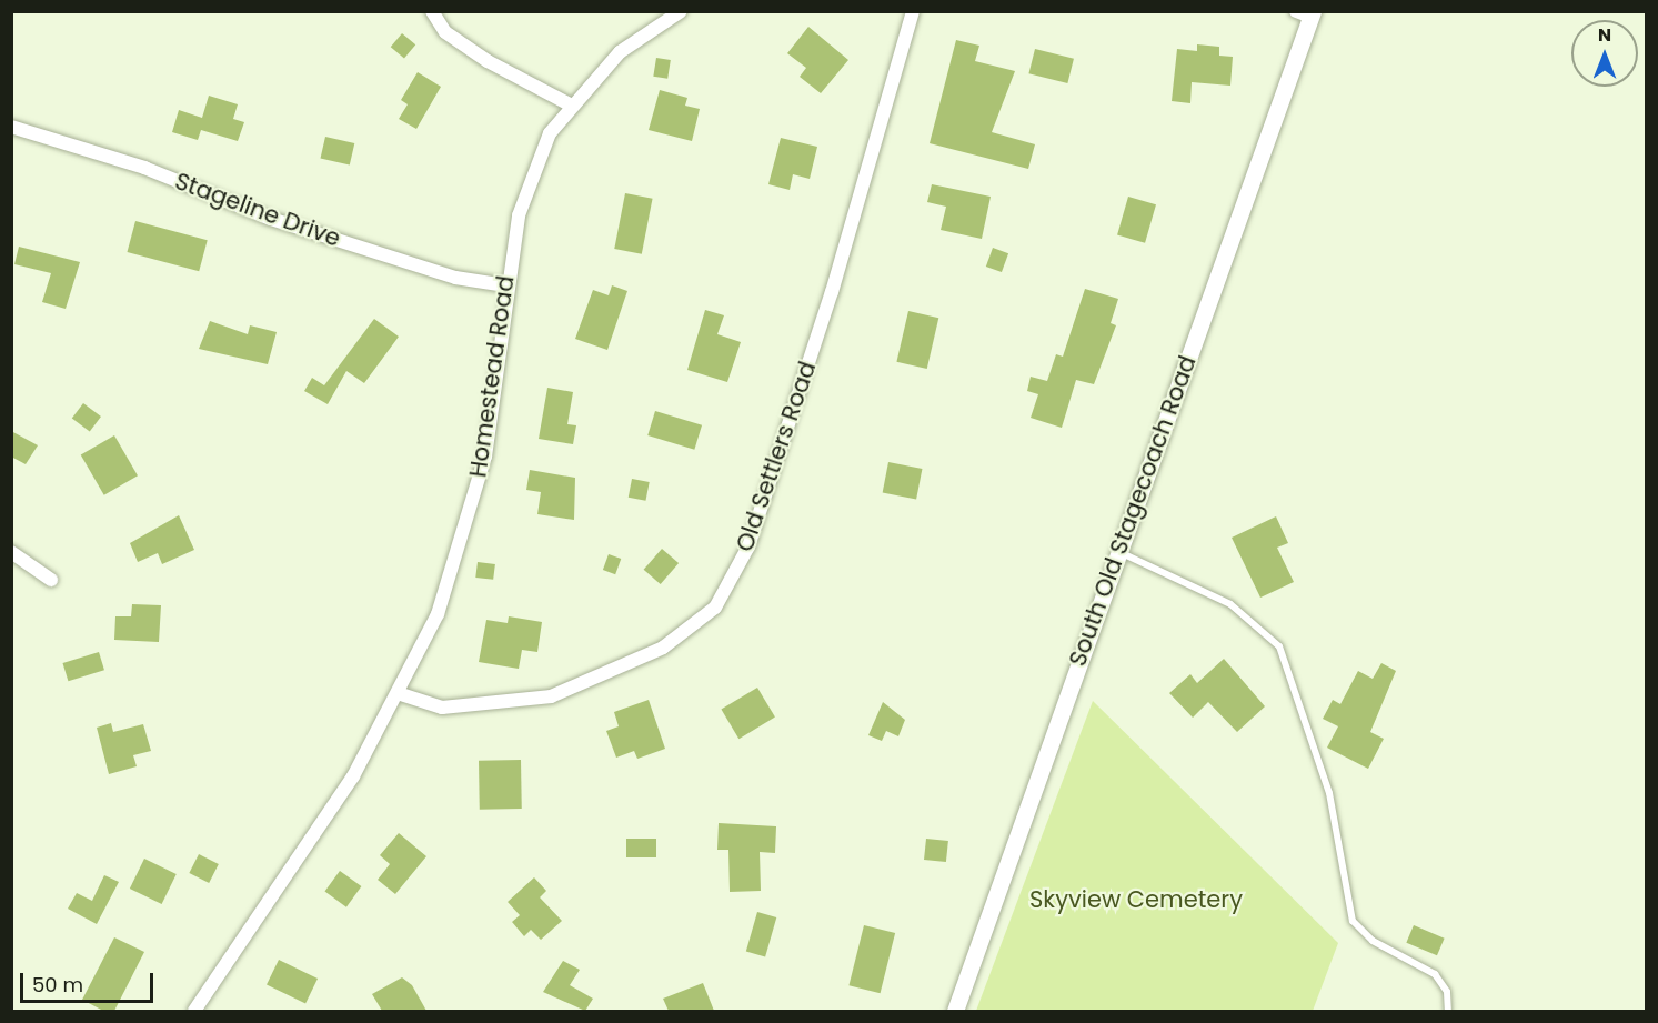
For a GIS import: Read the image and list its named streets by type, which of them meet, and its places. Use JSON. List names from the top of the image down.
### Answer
{
  "streets": {
    "street": [
      "Stageline Drive",
      "Homestead Road",
      "Old Settlers Road",
      "South Old Stagecoach Road"
    ]
  },
  "crossings": [
    ["Stageline Drive", "Homestead Road"],
    ["Homestead Road", "Old Settlers Road"]
  ],
  "parks": ["Skyview Cemetery"],
  "scale_bar": "50 m",
  "north": "top"
}
